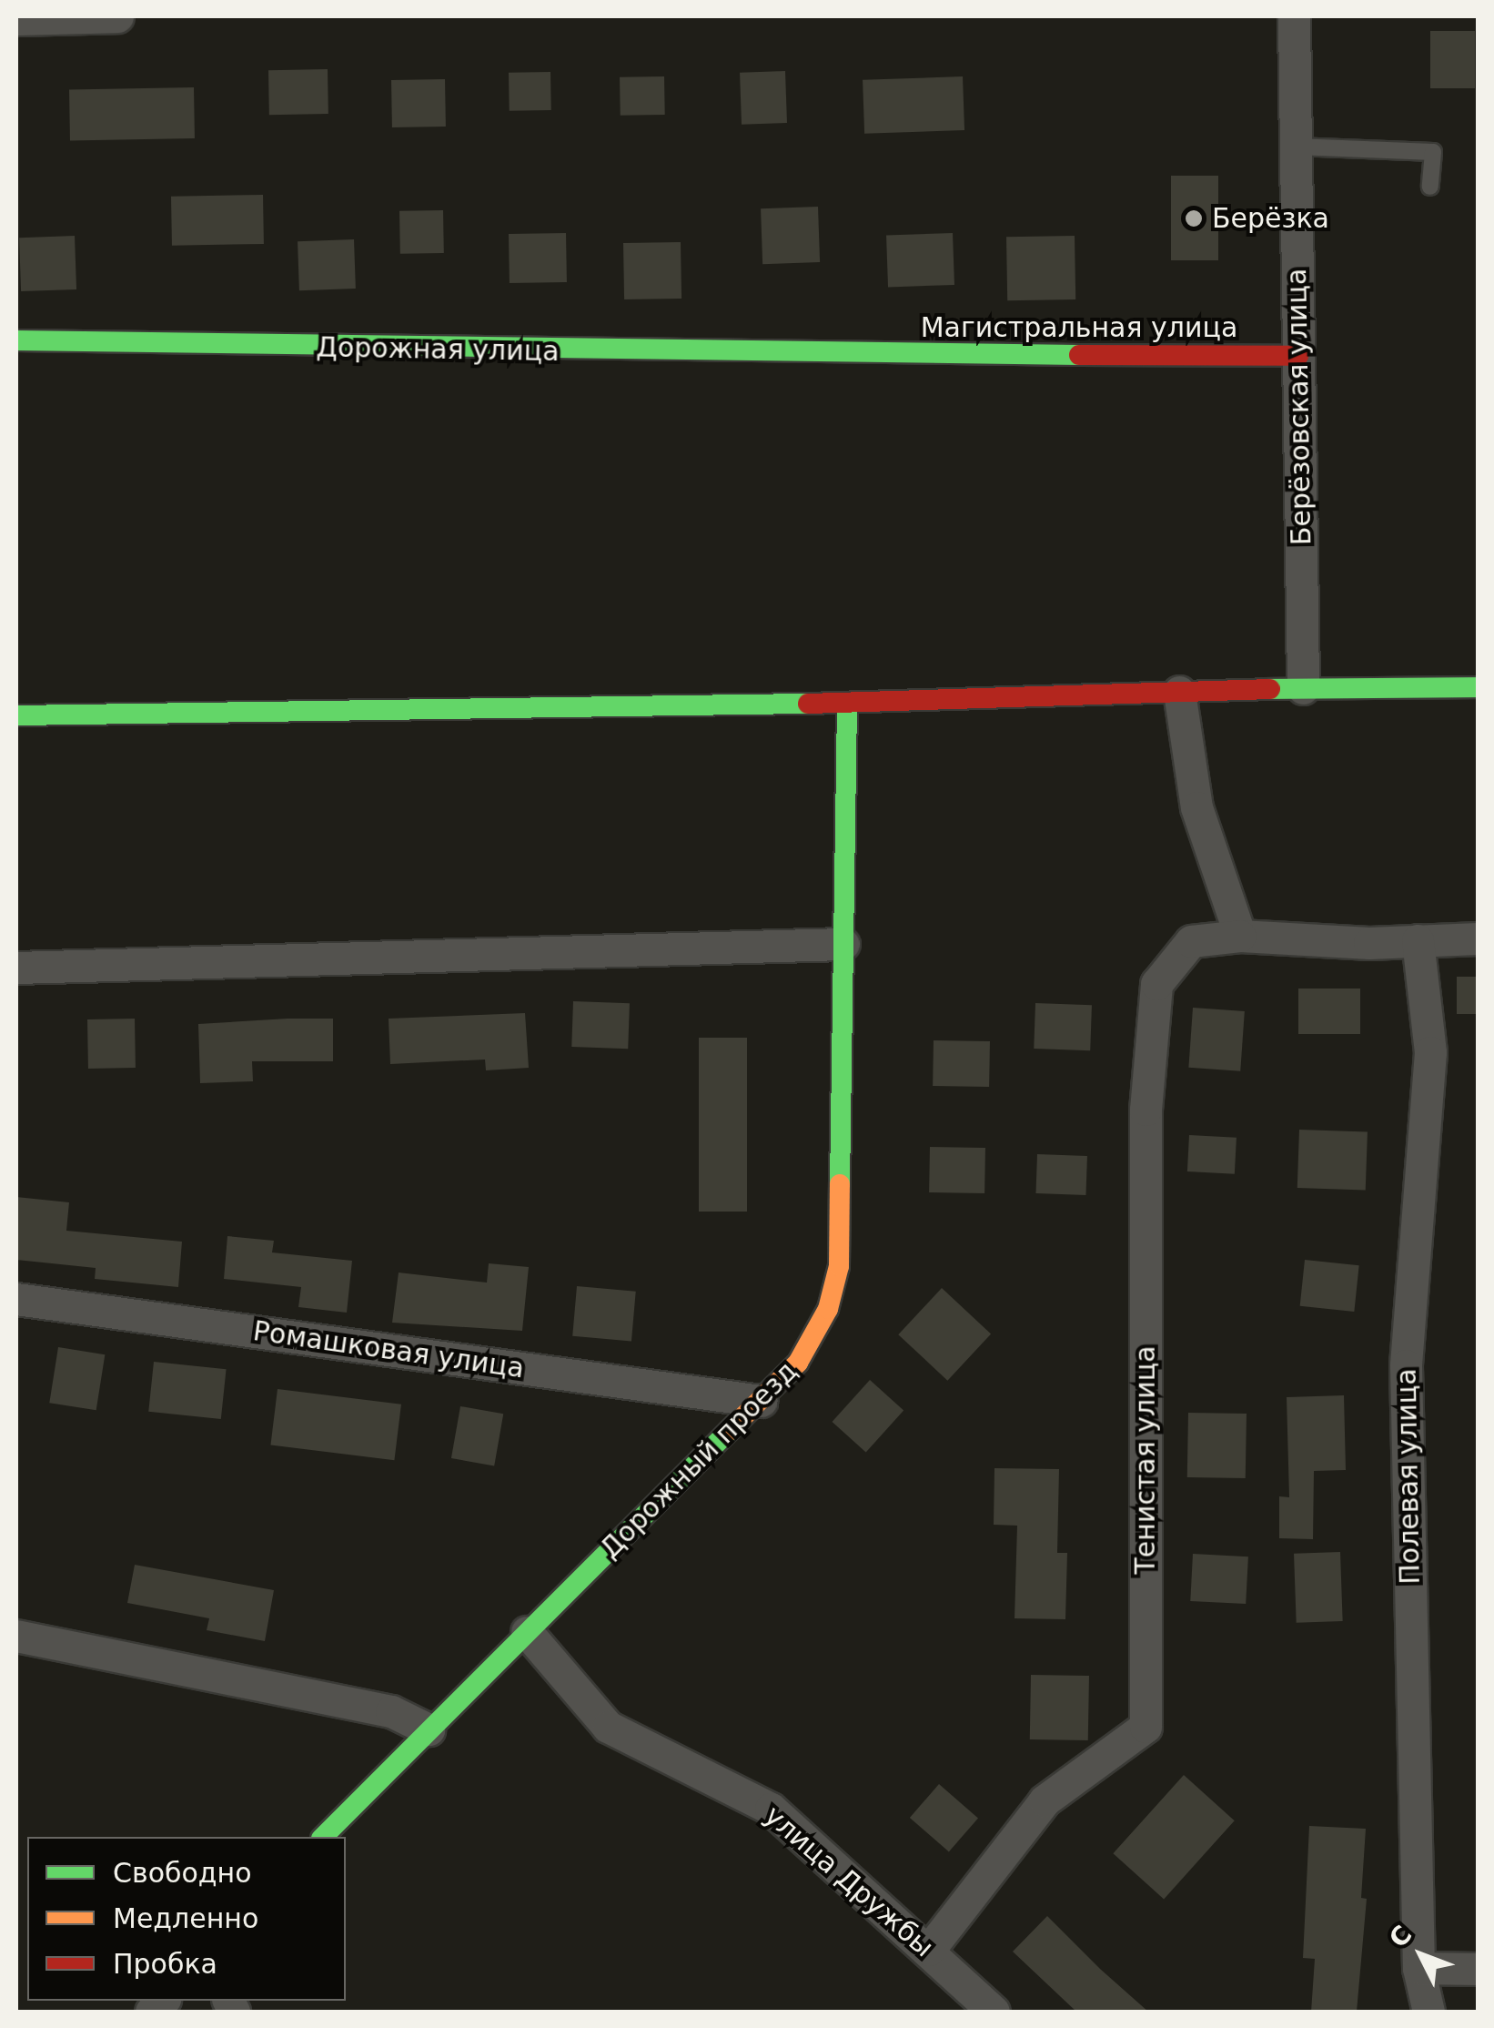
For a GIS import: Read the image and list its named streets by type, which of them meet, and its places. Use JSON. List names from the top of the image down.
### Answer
{
  "streets": {
    "street": [
      "Магистральная улица",
      "Дорожная улица",
      "Берёзовская улица",
      "Ромашковая улица",
      "Дорожный проезд",
      "Тенистая улица",
      "Полевая улица",
      "улица Дружбы"
    ]
  },
  "crossings": [
    ["Магистральная улица", "Дорожная улица"],
    ["Магистральная улица", "Берёзовская улица"],
    ["Ромашковая улица", "Дорожный проезд"],
    ["Дорожный проезд", "улица Дружбы"],
    ["Тенистая улица", "улица Дружбы"]
  ],
  "places": ["Берёзка"],
  "legend": ["Свободно", "Медленно", "Пробка"],
  "north": "top left"
}
